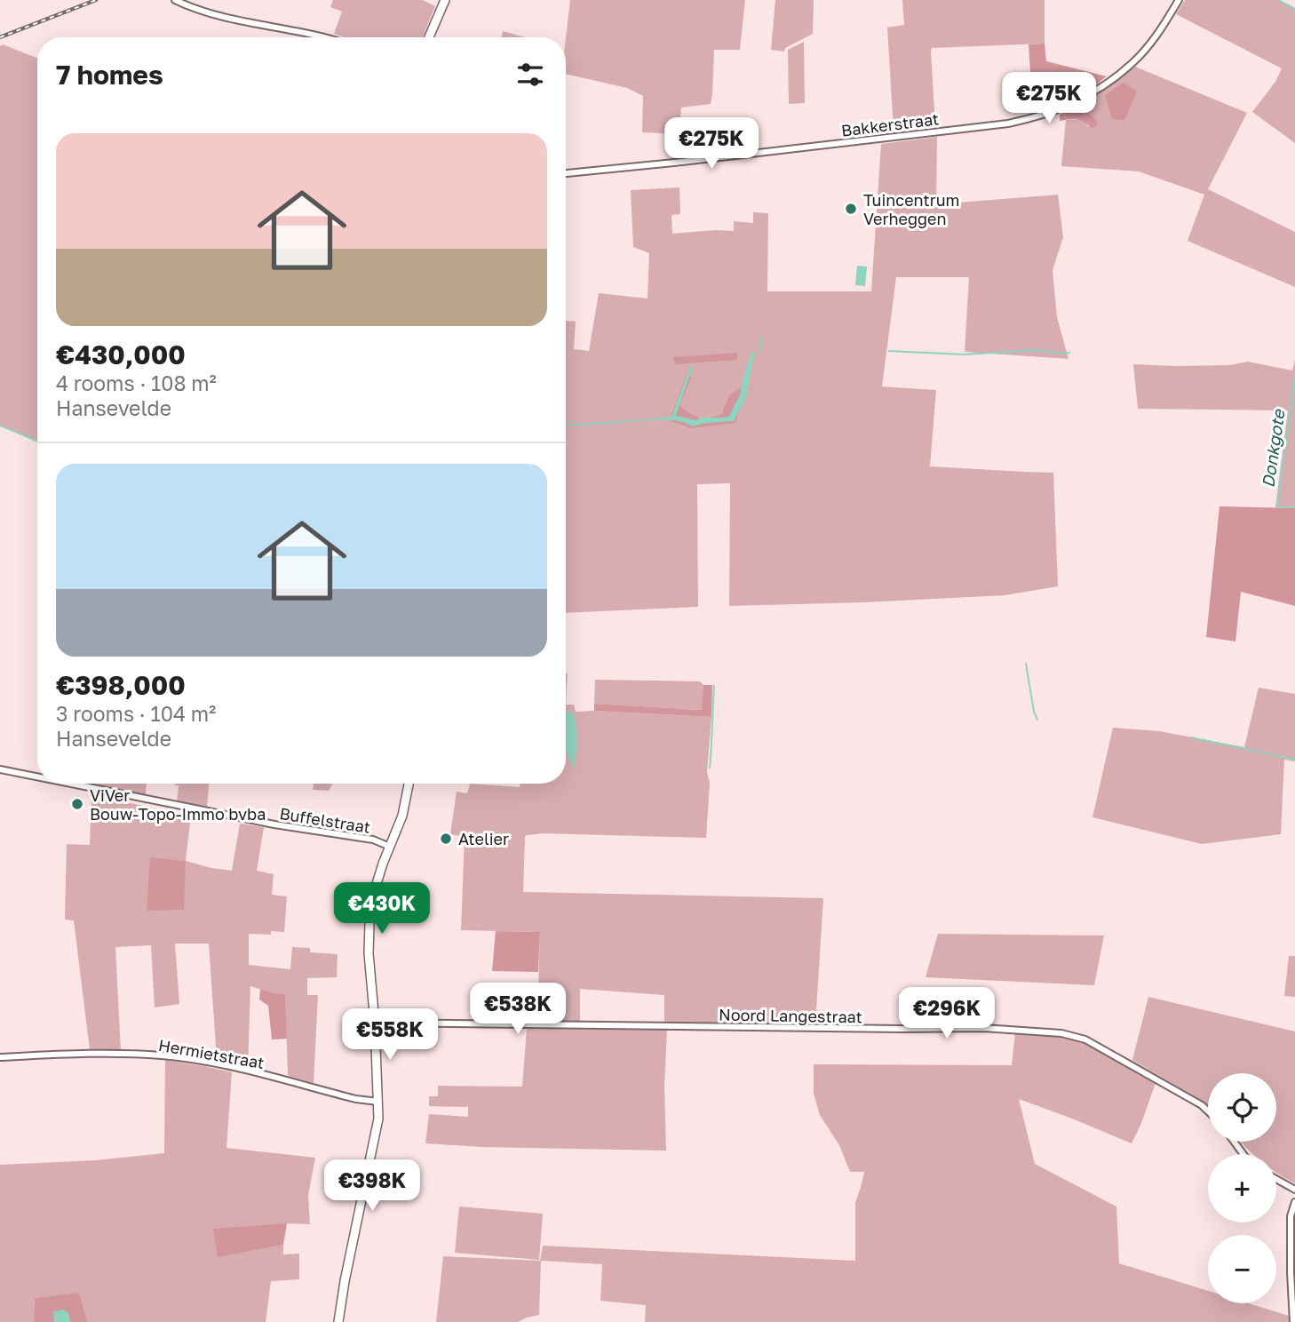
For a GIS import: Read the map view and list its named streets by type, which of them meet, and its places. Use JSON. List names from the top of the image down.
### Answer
{
  "streets": {
    "street": [
      "Bakkerstraat",
      "Buffelstraat",
      "Noord Langestraat",
      "Hermietstraat"
    ]
  },
  "water": ["Donkgote"],
  "places": ["Tuincentrum Verheggen", "ViVer Bouw-Topo-Immo bvba", "Atelier"],
  "page": {
    "heading": "7 homes",
    "price": [
      "€275K",
      "€275K",
      "€430K",
      "€538K",
      "€296K",
      "€558K",
      "€398K"
    ],
    "list": [
      {
        "name": "€430,000",
        "note": "4 rooms · 108 m² · Hansevelde"
      },
      {
        "name": "€398,000",
        "note": "3 rooms · 104 m² · Hansevelde"
      }
    ],
    "map_buttons": ["+", "−"]
  }
}
